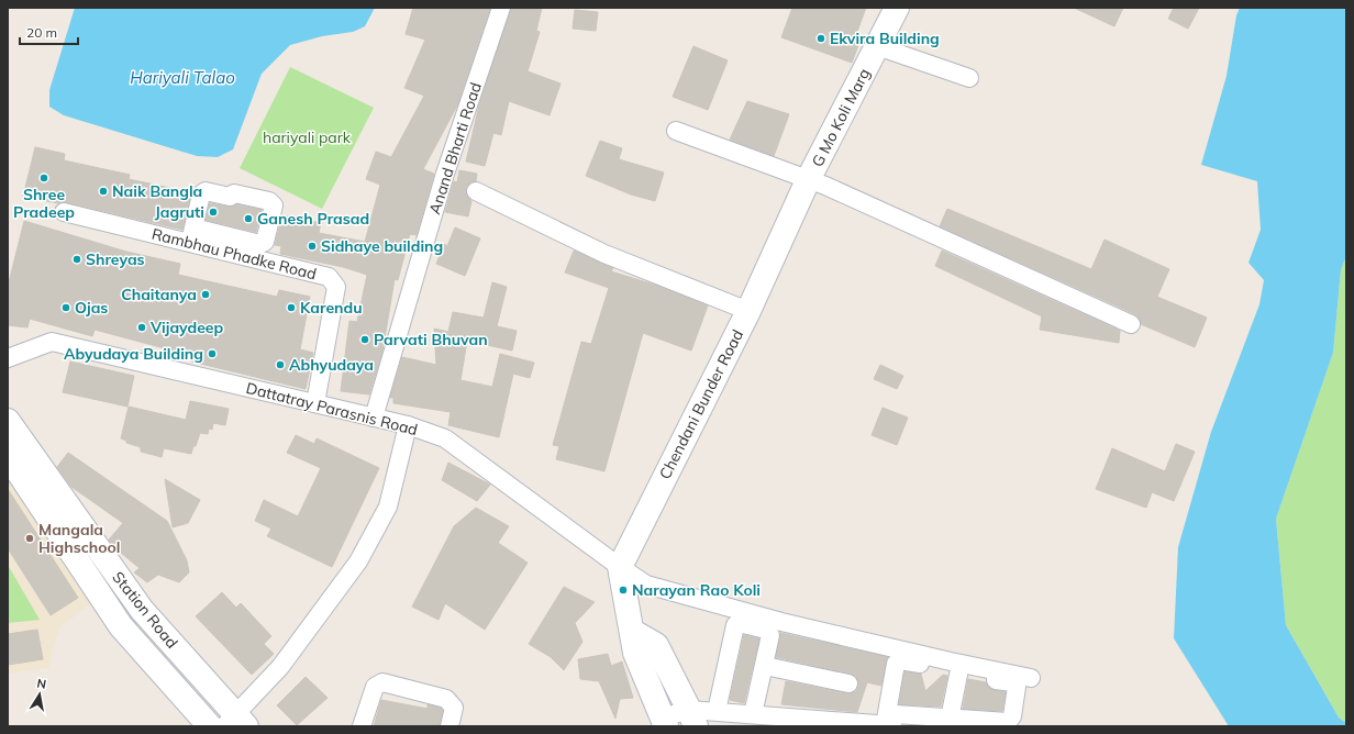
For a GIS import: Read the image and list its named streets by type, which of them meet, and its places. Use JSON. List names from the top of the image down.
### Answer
{
  "streets": {
    "main road": ["G Mo Koli Marg", "Chendani Bunder Road", "Station Road"],
    "street": ["Anand Bharti Road", "Rambhau Phadke Road", "Dattatray Parasnis Road"]
  },
  "crossings": [
    ["G Mo Koli Marg", "Chendani Bunder Road"],
    ["Anand Bharti Road", "Dattatray Parasnis Road"],
    ["Rambhau Phadke Road", "Dattatray Parasnis Road"],
    ["Chendani Bunder Road", "Dattatray Parasnis Road"]
  ],
  "water": ["Hariyali Talao"],
  "parks": ["hariyali park"],
  "places": [
    "Ekvira Building",
    "Shree Pradeep",
    "Naik Bangla",
    "Jagruti",
    "Ganesh Prasad",
    "Sidhaye building",
    "Shreyas",
    "Chaitanya",
    "Ojas",
    "Karendu",
    "Vijaydeep",
    "Parvati Bhuvan",
    "Abyudaya Building",
    "Abhyudaya",
    "Mangala Highschool",
    "Narayan Rao Koli"
  ],
  "scale_bar": "20 m",
  "north": "top"
}
